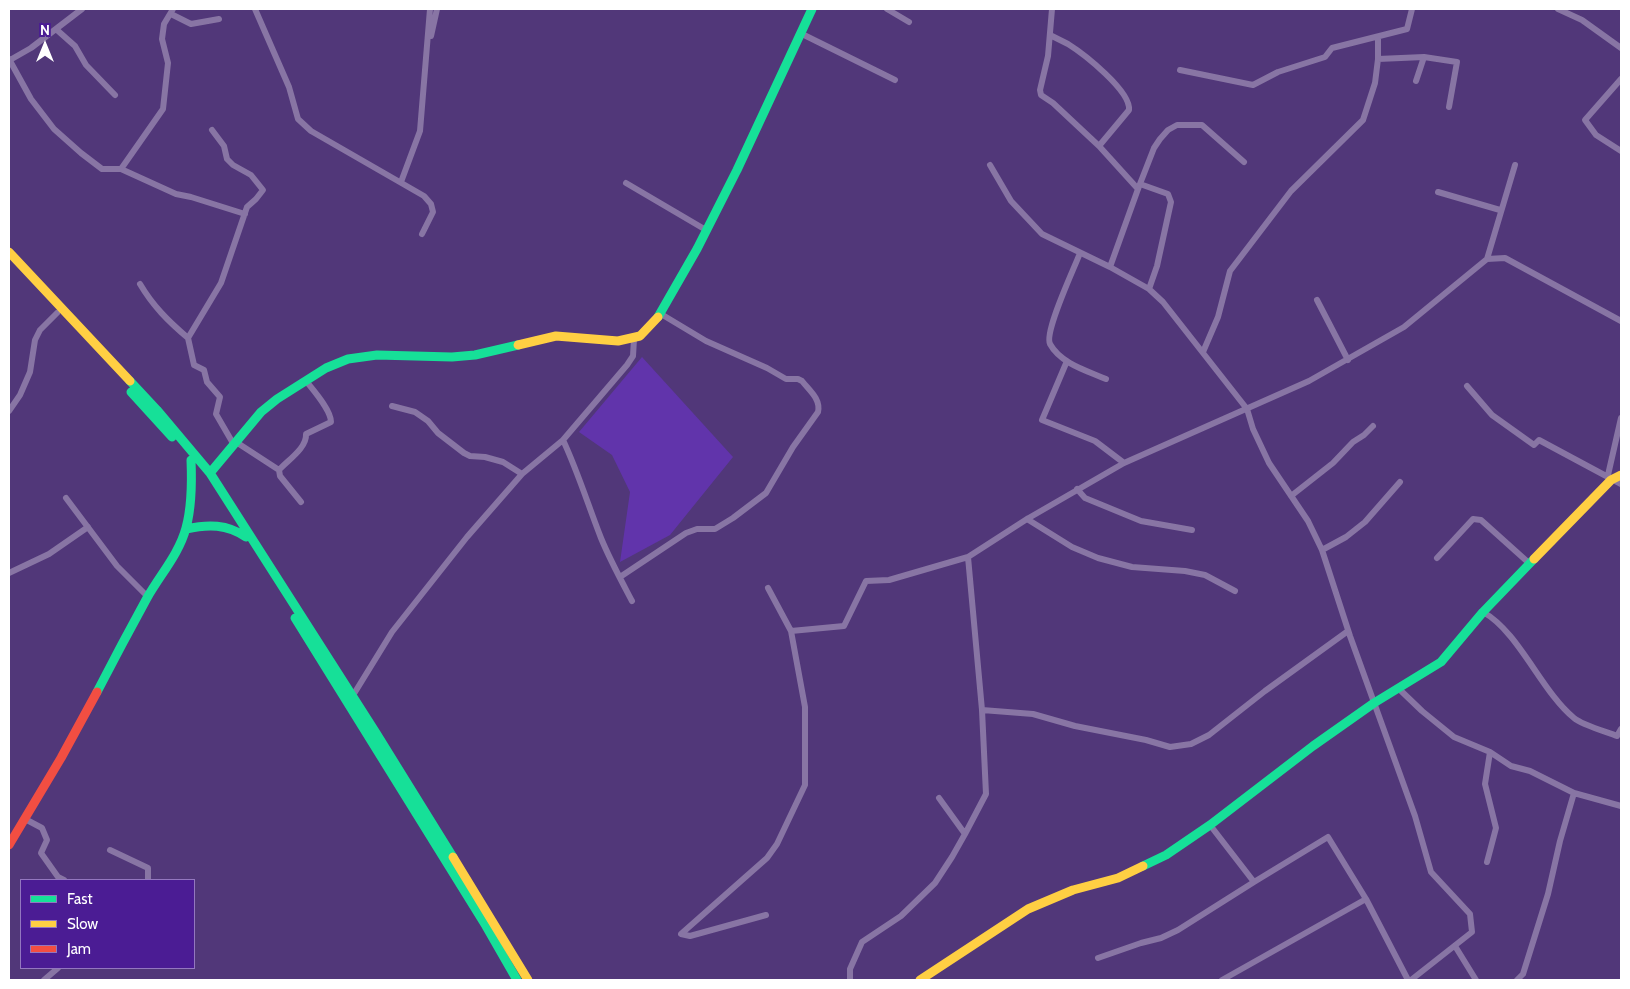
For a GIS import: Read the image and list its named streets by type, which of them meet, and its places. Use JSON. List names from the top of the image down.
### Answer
{
  "legend": ["Fast", "Slow", "Jam"],
  "north": "top"
}
